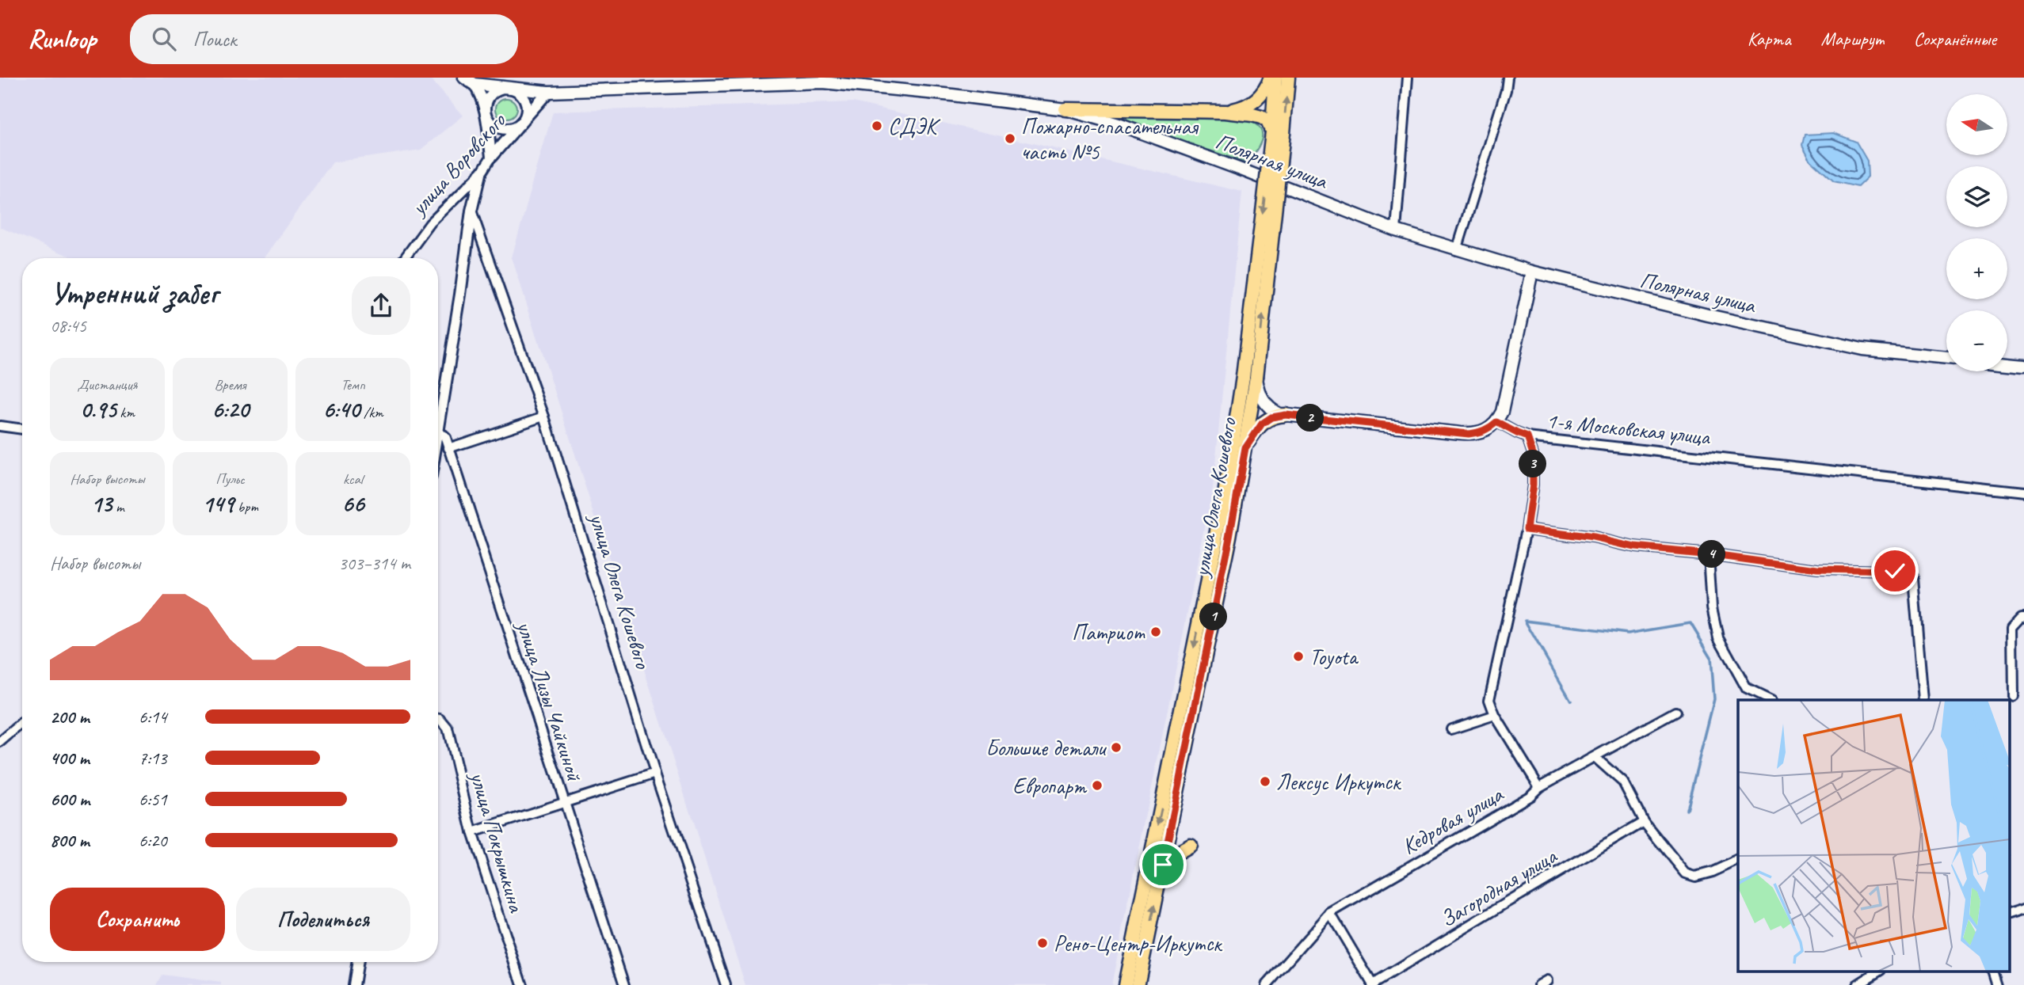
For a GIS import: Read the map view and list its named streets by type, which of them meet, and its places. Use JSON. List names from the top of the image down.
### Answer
{
  "streets": {
    "main road": ["Полярная улица", "улица Олега Кошевого"],
    "street": [
      "улица Воровского",
      "1-я Московская улица",
      "улица Лизы Чайкиной",
      "Кедровая улица",
      "улица Покрышкина",
      "Загородная улица"
    ]
  },
  "crossings": [
    ["Полярная улица", "улица Воровского"]
  ],
  "places": [
    "СДЭК",
    "Пожарно-спасательная часть №5",
    "Патриот",
    "Toyota",
    "Большие детали",
    "Лексус Иркутск",
    "Европарт",
    "Рено-Центр-Иркутск"
  ],
  "north": "left",
  "page": {
    "header": "Runloop",
    "search": "Поиск",
    "nav": ["Карта", "Маршрут", "Сохранённые"],
    "map_buttons": ["+", "−"],
    "heading": ["Утренний забег", "08:45"],
    "stats": [
      ["Дистанция", "0.95 km"],
      ["Время", "6:20"],
      ["Темп", "6:40 /km"],
      ["Набор высоты", "13 m"],
      ["Пульс", "149 bpm"],
      ["kcal", "66"]
    ],
    "pins": [
      "2",
      "3",
      "4",
      "1"
    ],
    "chart": ["Набор высоты", "303–314 m"],
    "list": [
      {
        "name": "200 m",
        "note": "6:14"
      },
      {
        "name": "400 m",
        "note": "7:13"
      },
      {
        "name": "600 m",
        "note": "6:51"
      },
      {
        "name": "800 m",
        "note": "6:20"
      }
    ],
    "buttons": ["Сохранить", "Поделиться"]
  }
}
